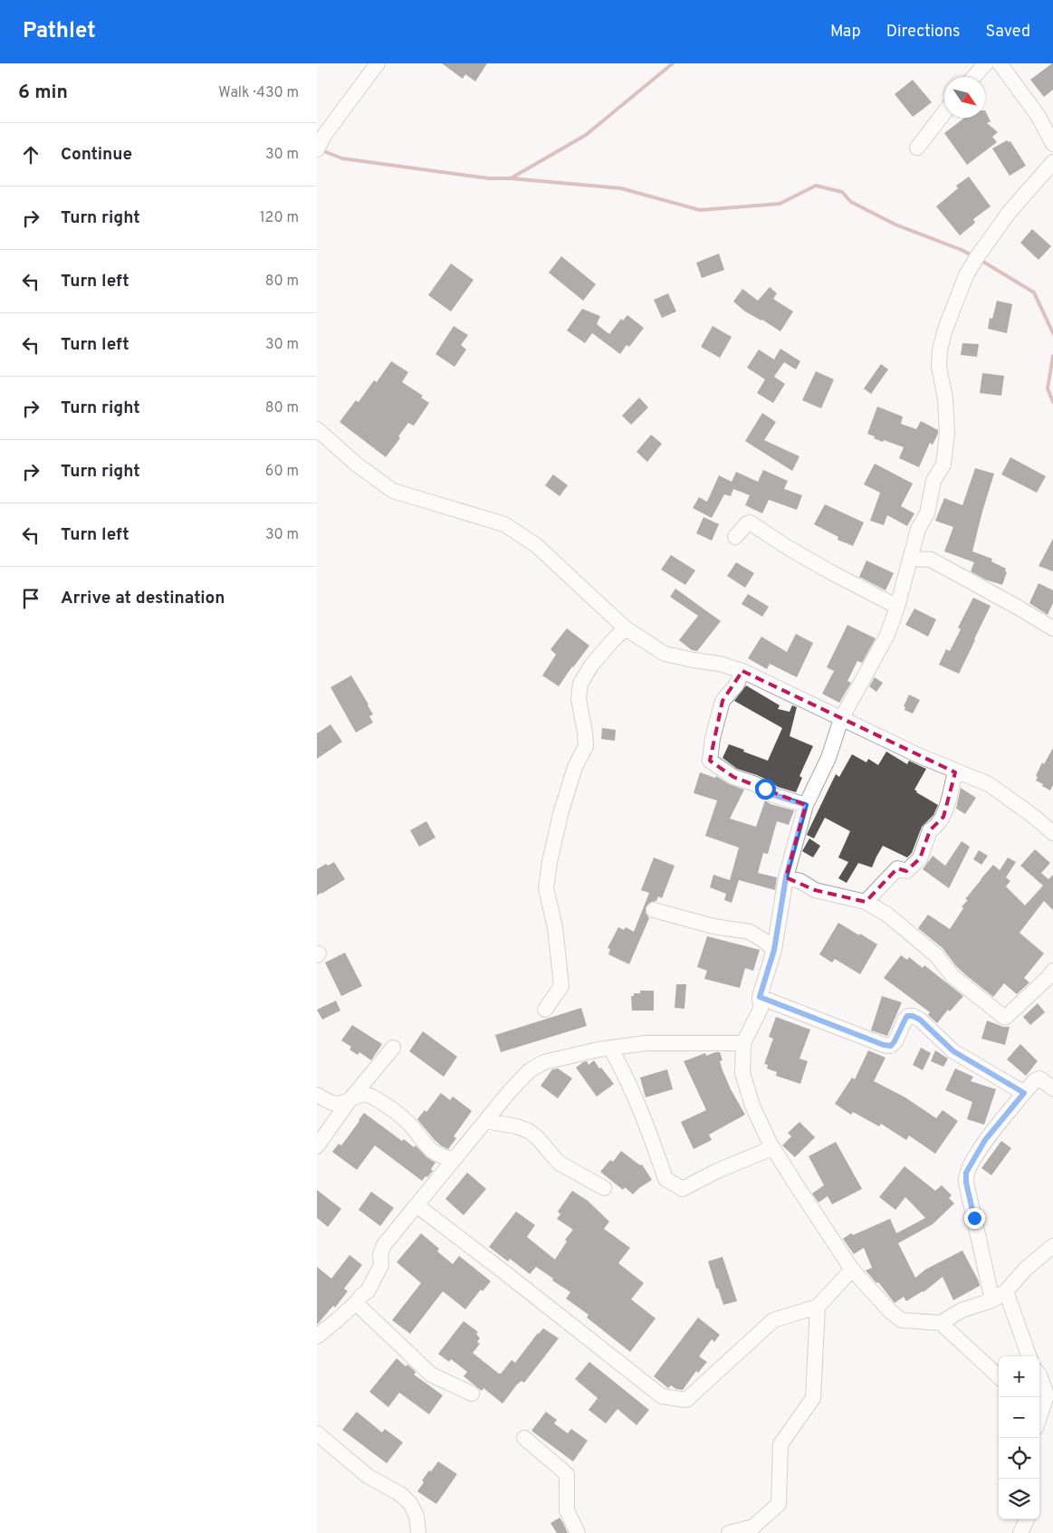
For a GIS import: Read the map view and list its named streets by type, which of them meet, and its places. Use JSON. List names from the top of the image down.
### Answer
{
  "north": "bottom right",
  "page": {
    "header": "Pathlet",
    "nav": ["Map", "Directions", "Saved"],
    "heading": ["6 min", "Walk · 430 m"],
    "list": [
      ["Continue", "30 m"],
      ["Turn right", "120 m"],
      ["Turn left", "80 m"],
      ["Turn left", "30 m"],
      ["Turn right", "80 m"],
      ["Turn right", "60 m"],
      ["Turn left", "30 m"],
      "Arrive at destination"
    ],
    "map_buttons": ["+", "−"]
  }
}
